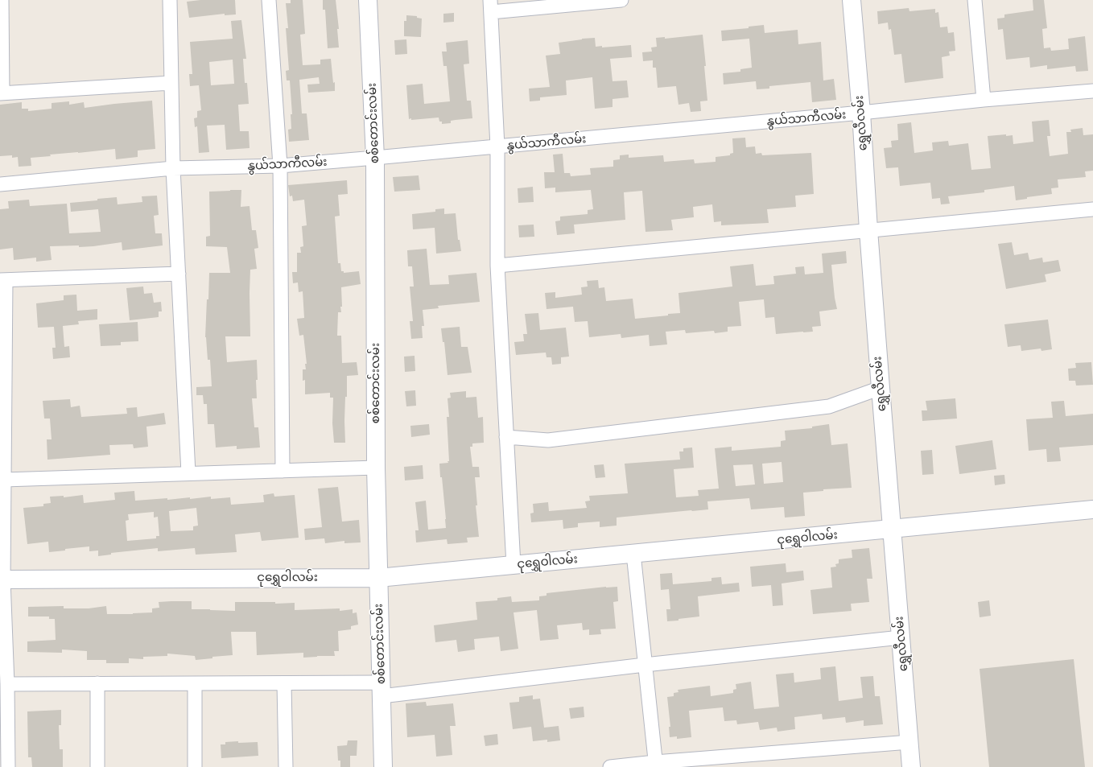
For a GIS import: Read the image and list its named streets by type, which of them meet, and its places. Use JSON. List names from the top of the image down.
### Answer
{
  "streets": {
    "street": [
      "နွယ်သာကီလမ်း",
      "စစ်တောင်းလမ်း",
      "ရွှေလီလမ်း",
      "ငုရွှေဝါလမ်း"
    ]
  },
  "crossings": [
    ["နွယ်သာကီလမ်း", "စစ်တောင်းလမ်း"],
    ["နွယ်သာကီလမ်း", "ရွှေလီလမ်း"],
    ["စစ်တောင်းလမ်း", "ငုရွှေဝါလမ်း"],
    ["ရွှေလီလမ်း", "ငုရွှေဝါလမ်း"]
  ]
}
